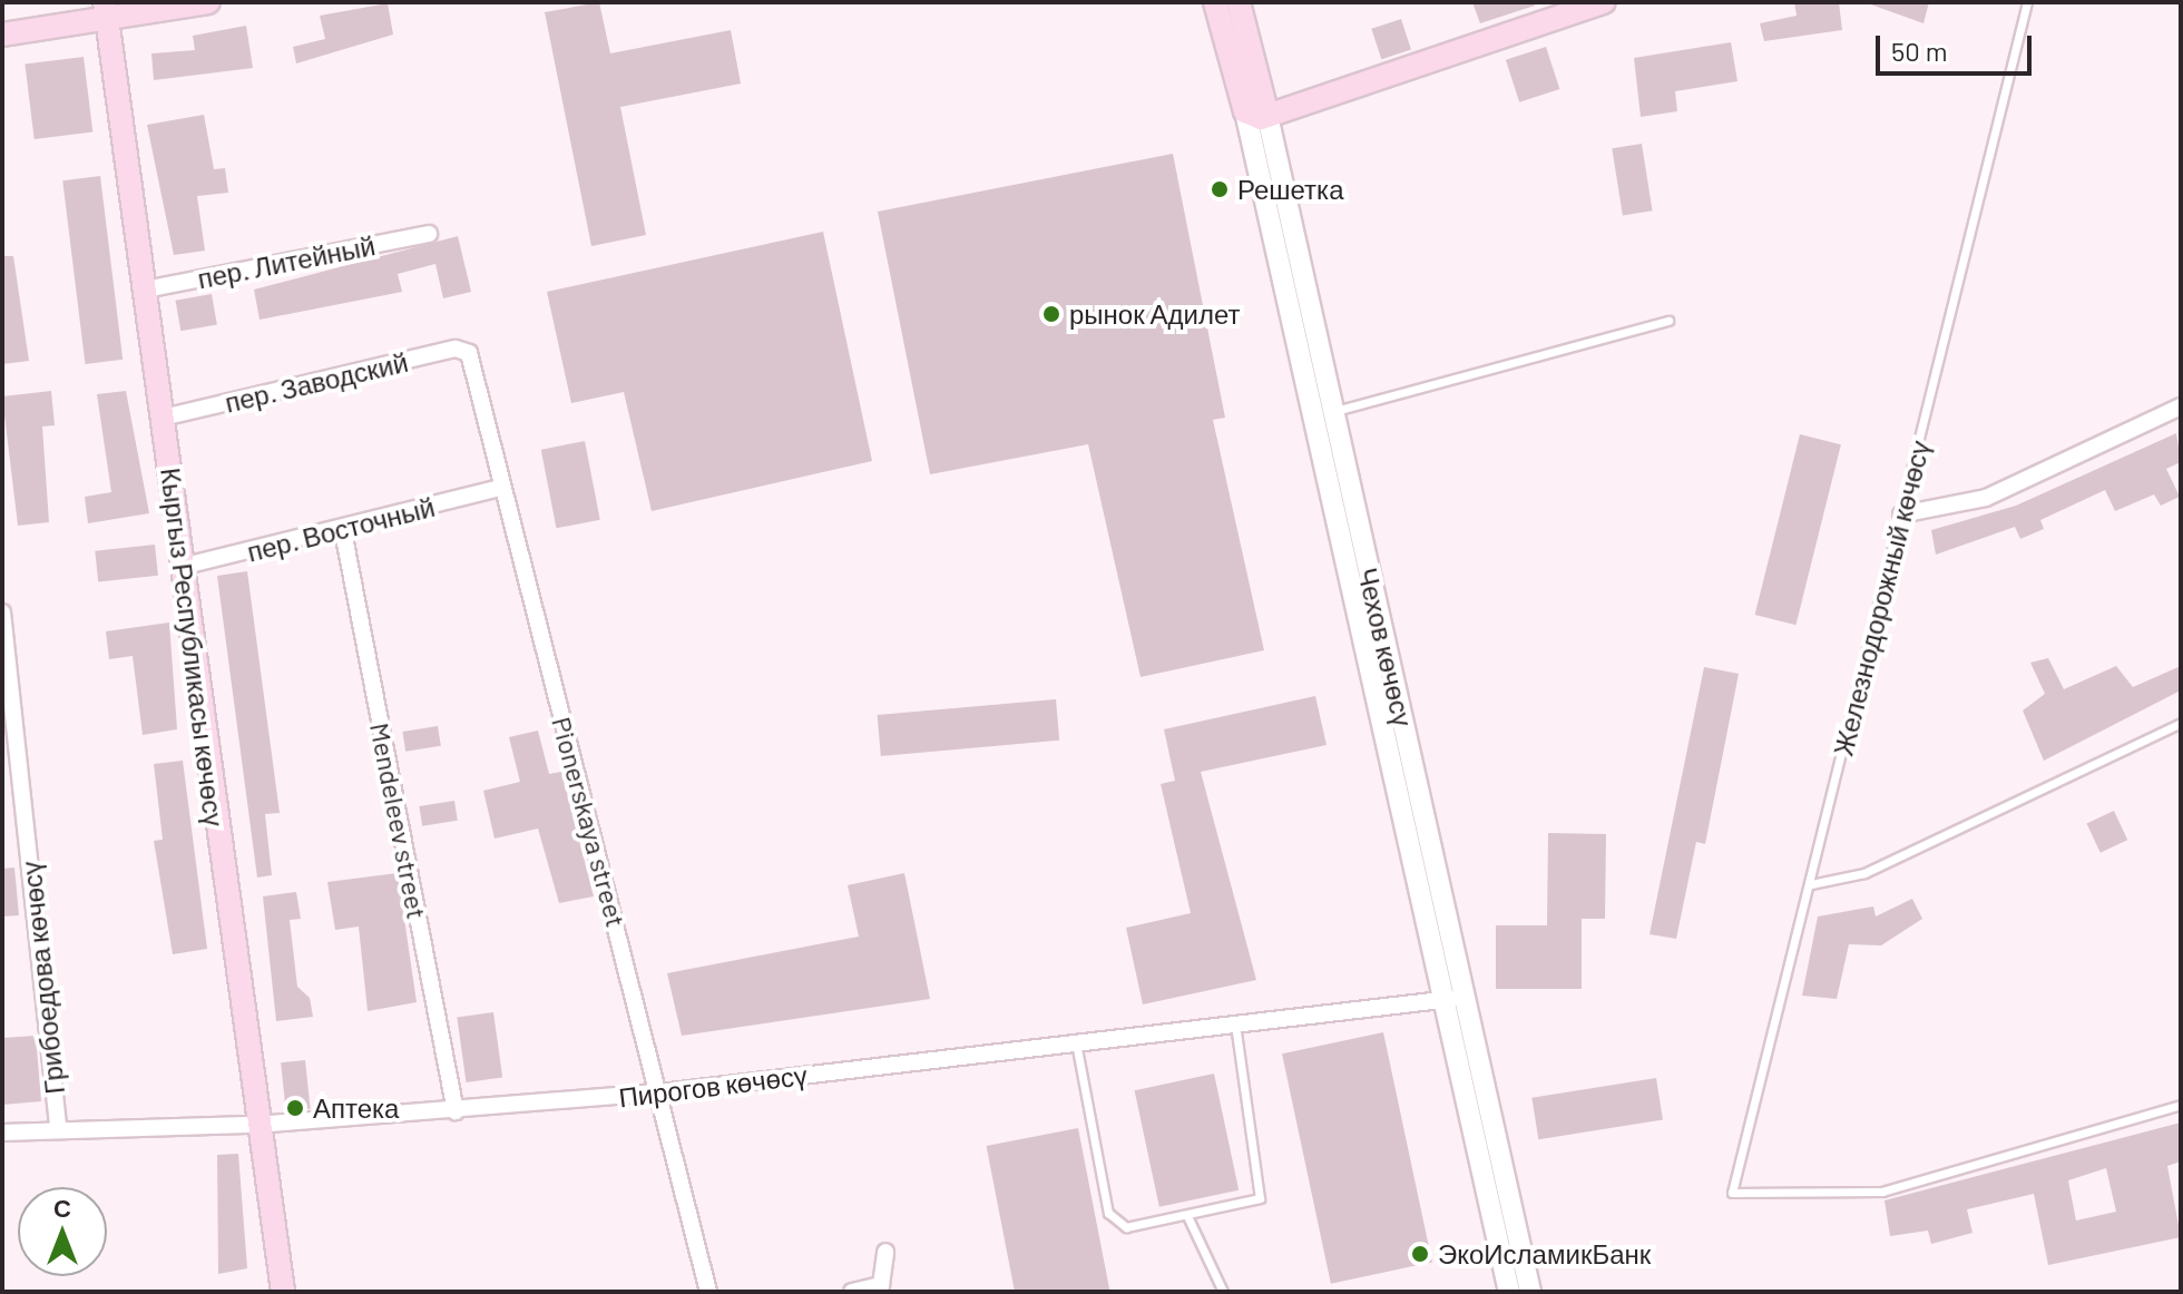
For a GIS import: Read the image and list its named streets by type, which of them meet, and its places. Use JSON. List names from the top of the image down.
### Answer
{
  "streets": {
    "main road": ["Кыргыз Республикасы көчөсү", "Чехов көчөсү"],
    "street": [
      "пер. Литейный",
      "пер. Заводский",
      "пер. Восточный",
      "Mendeleev street",
      "Pionerskaya street",
      "Грибоедова көчөсү",
      "Пирогов көчөсү"
    ],
    "lane": ["Железнодорожный көчөсү"]
  },
  "crossings": [
    ["пер. Литейный", "Кыргыз Республикасы көчөсү"],
    ["пер. Заводский", "Кыргыз Республикасы көчөсү"],
    ["пер. Заводский", "Pionerskaya street"],
    ["пер. Восточный", "Кыргыз Республикасы көчөсү"],
    ["пер. Восточный", "Mendeleev street"],
    ["пер. Восточный", "Pionerskaya street"],
    ["Кыргыз Республикасы көчөсү", "Пирогов көчөсү"],
    ["Чехов көчөсү", "Пирогов көчөсү"],
    ["Mendeleev street", "Пирогов көчөсү"],
    ["Pionerskaya street", "Пирогов көчөсү"],
    ["Грибоедова көчөсү", "Пирогов көчөсү"]
  ],
  "places": [
    "Решетка",
    "рынок Адилет",
    "Аптека",
    "ЭкоИсламикБанк"
  ],
  "scale_bar": "50 m",
  "north": "top"
}
